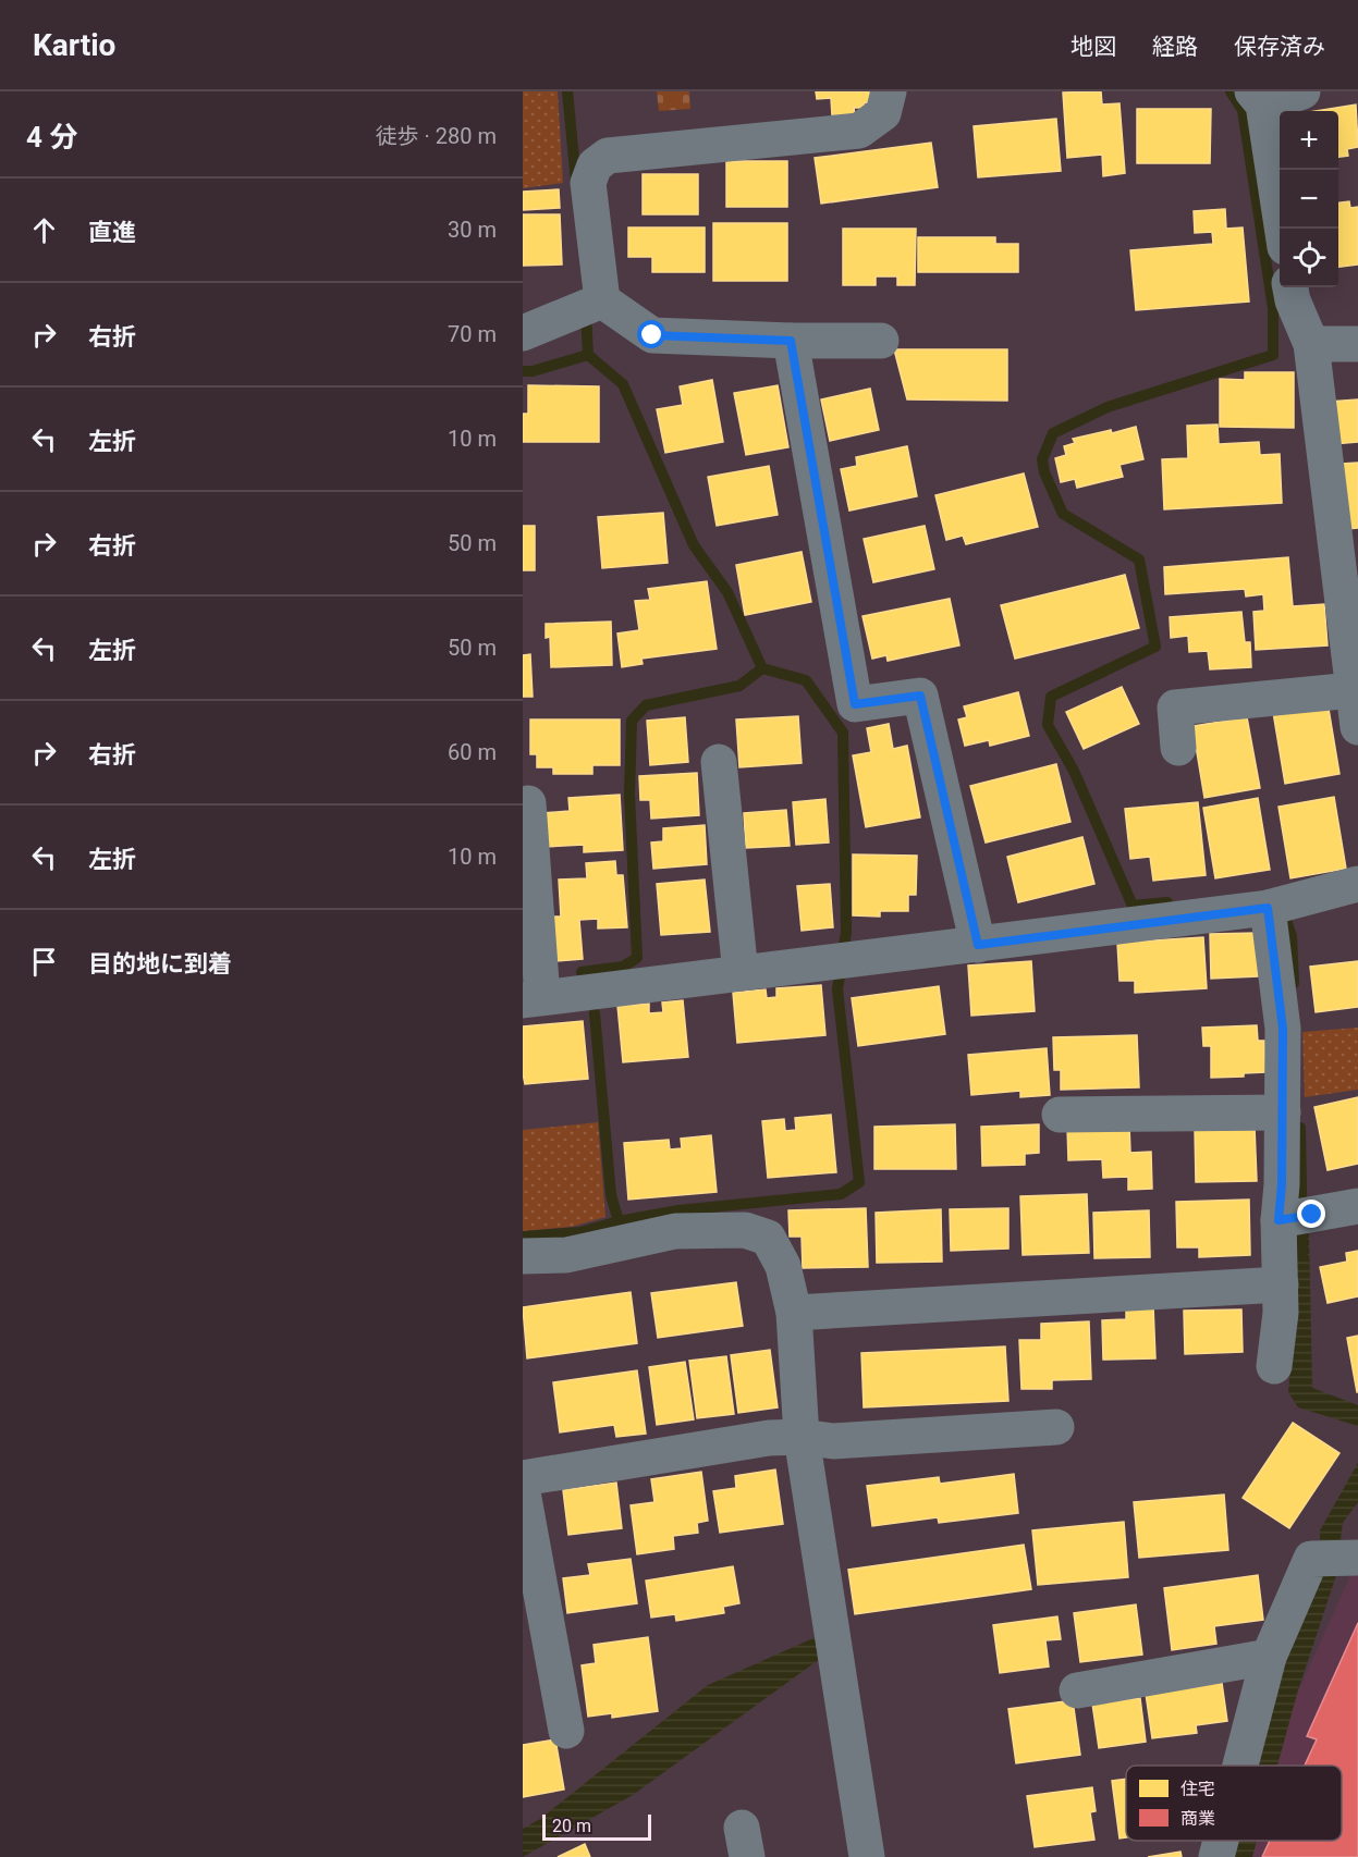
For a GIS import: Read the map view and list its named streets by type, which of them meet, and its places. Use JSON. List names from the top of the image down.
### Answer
{
  "legend": ["住宅", "商業"],
  "scale_bar": "20 m",
  "page": {
    "header": "Kartio",
    "nav": ["地図", "経路", "保存済み"],
    "heading": ["4 分", "徒歩 · 280 m"],
    "map_buttons": ["+", "−"],
    "list": [
      ["直進", "30 m"],
      ["右折", "70 m"],
      ["左折", "10 m"],
      ["右折", "50 m"],
      ["左折", "50 m"],
      ["右折", "60 m"],
      ["左折", "10 m"],
      "目的地に到着"
    ],
    "scale": "20 m"
  }
}
